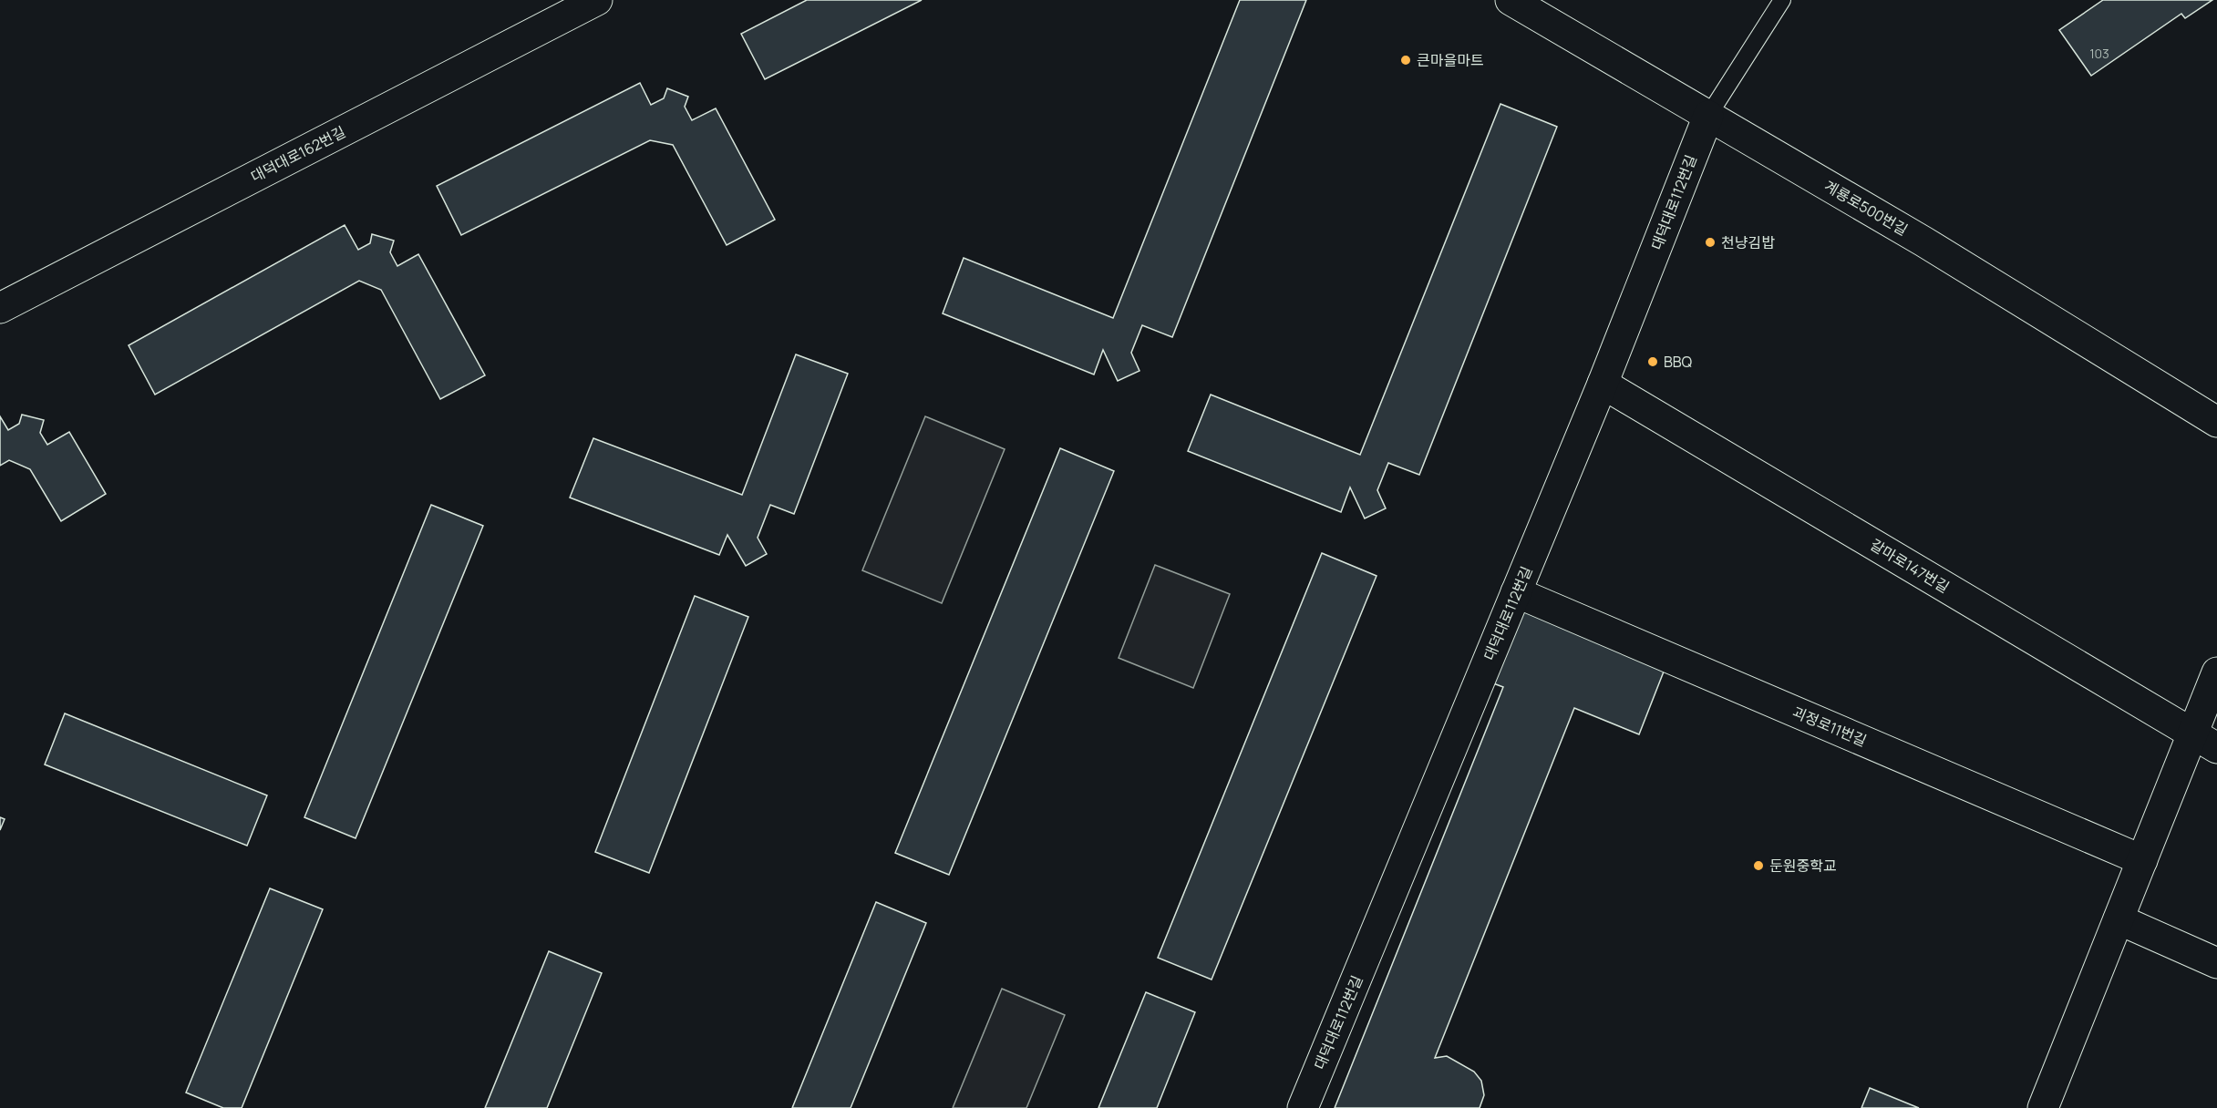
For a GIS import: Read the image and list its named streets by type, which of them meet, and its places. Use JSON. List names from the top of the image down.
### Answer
{
  "streets": {
    "street": [
      "대덕대로162번길",
      "대덕대로112번길",
      "계룡로500번길",
      "갈마로147번길",
      "괴정로11번길"
    ]
  },
  "crossings": [
    ["대덕대로112번길", "계룡로500번길"],
    ["대덕대로112번길", "갈마로147번길"],
    ["대덕대로112번길", "괴정로11번길"]
  ],
  "places": [
    "큰마을마트",
    "천냥김밥",
    "BBQ",
    "둔원중학교"
  ],
  "house_numbers": ["103"]
}
